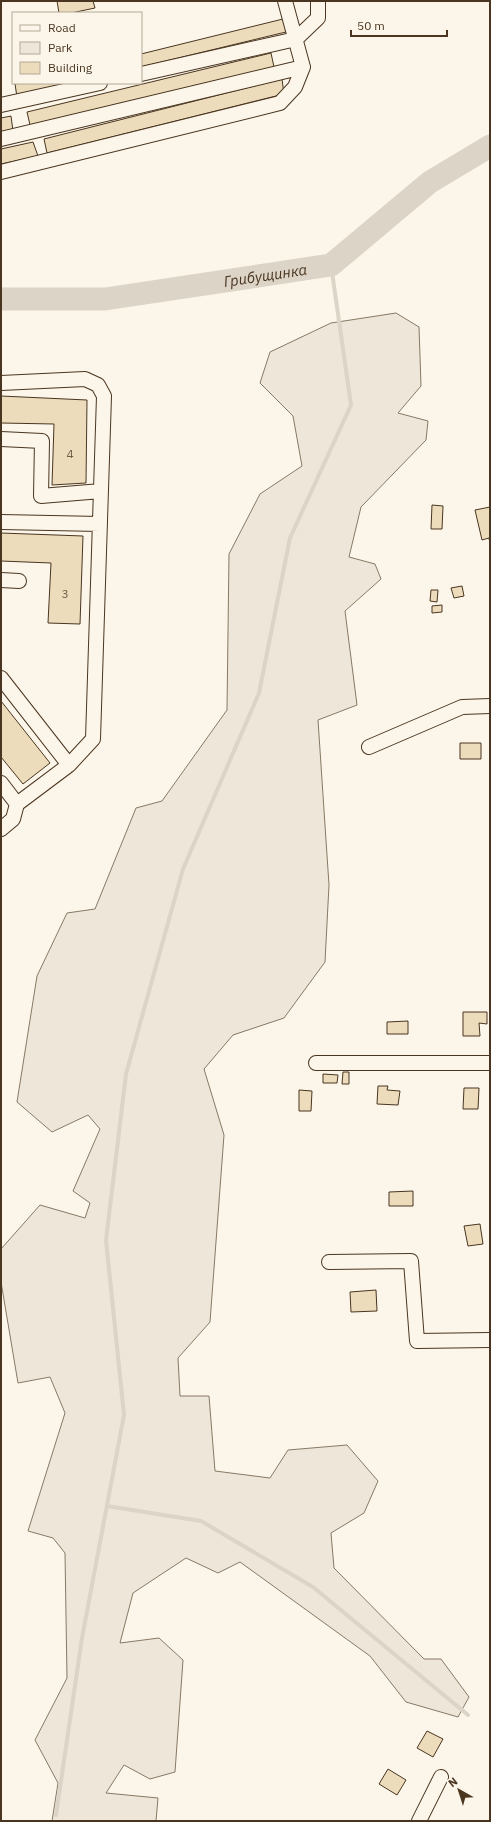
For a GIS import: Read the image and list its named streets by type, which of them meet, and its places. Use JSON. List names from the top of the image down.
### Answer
{
  "water": ["Грибущинка"],
  "house_numbers": ["4", "3"],
  "legend": ["Road", "Park", "Building"],
  "scale_bar": "50 m",
  "north": "top left"
}
